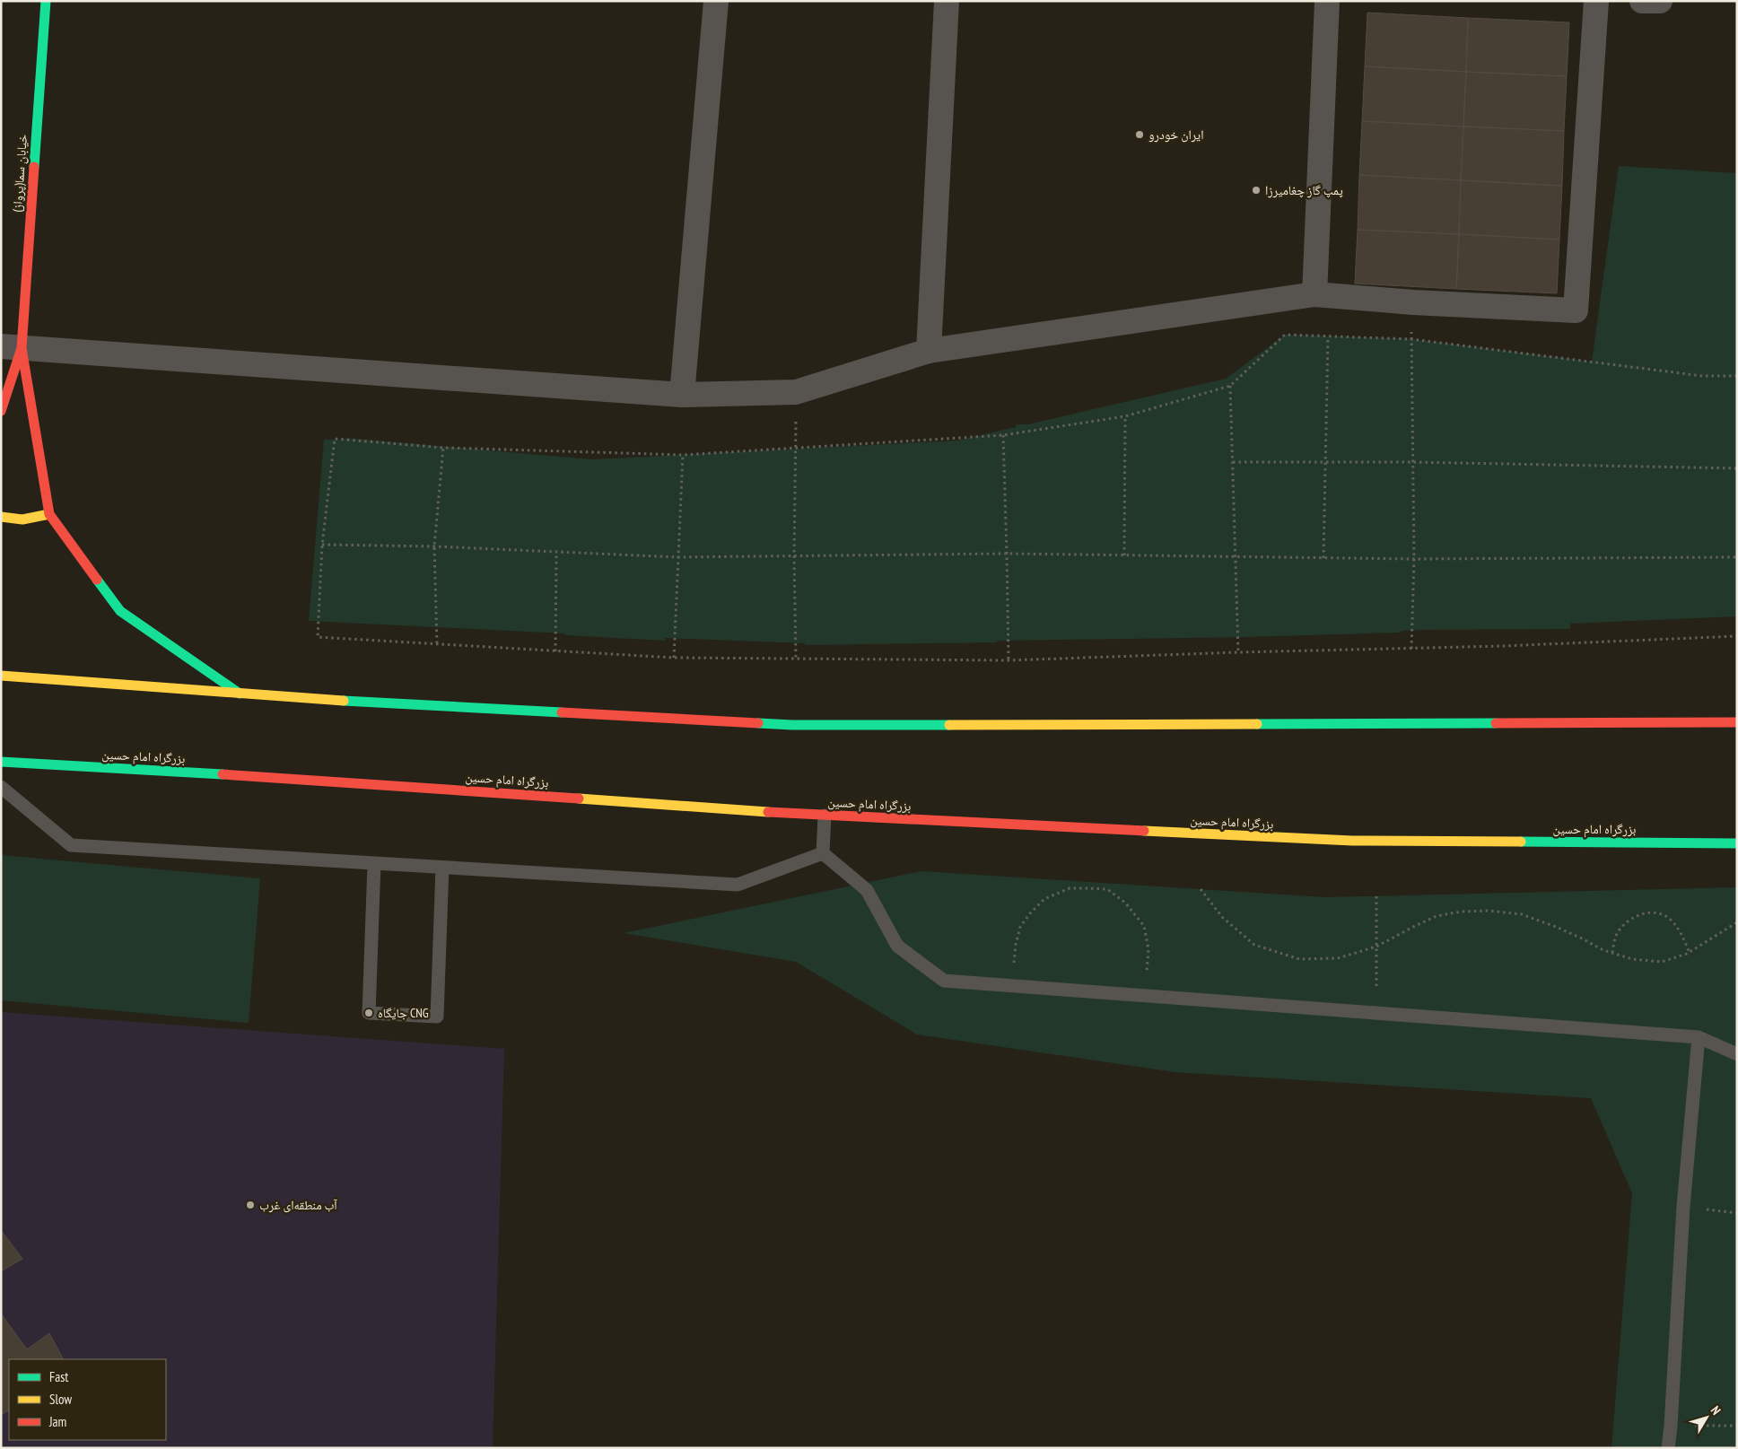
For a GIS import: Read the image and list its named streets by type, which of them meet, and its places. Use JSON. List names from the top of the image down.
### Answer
{
  "streets": {
    "main road": ["خیابان سما(پرواز)", "بزرگراه امام حسین"]
  },
  "places": [
    "ایران خودرو",
    "پمپ گاز چغامیرزا",
    "جایگاه CNG",
    "آب منطقه‌ای غرب"
  ],
  "legend": ["Fast", "Slow", "Jam"],
  "north": "top right"
}
